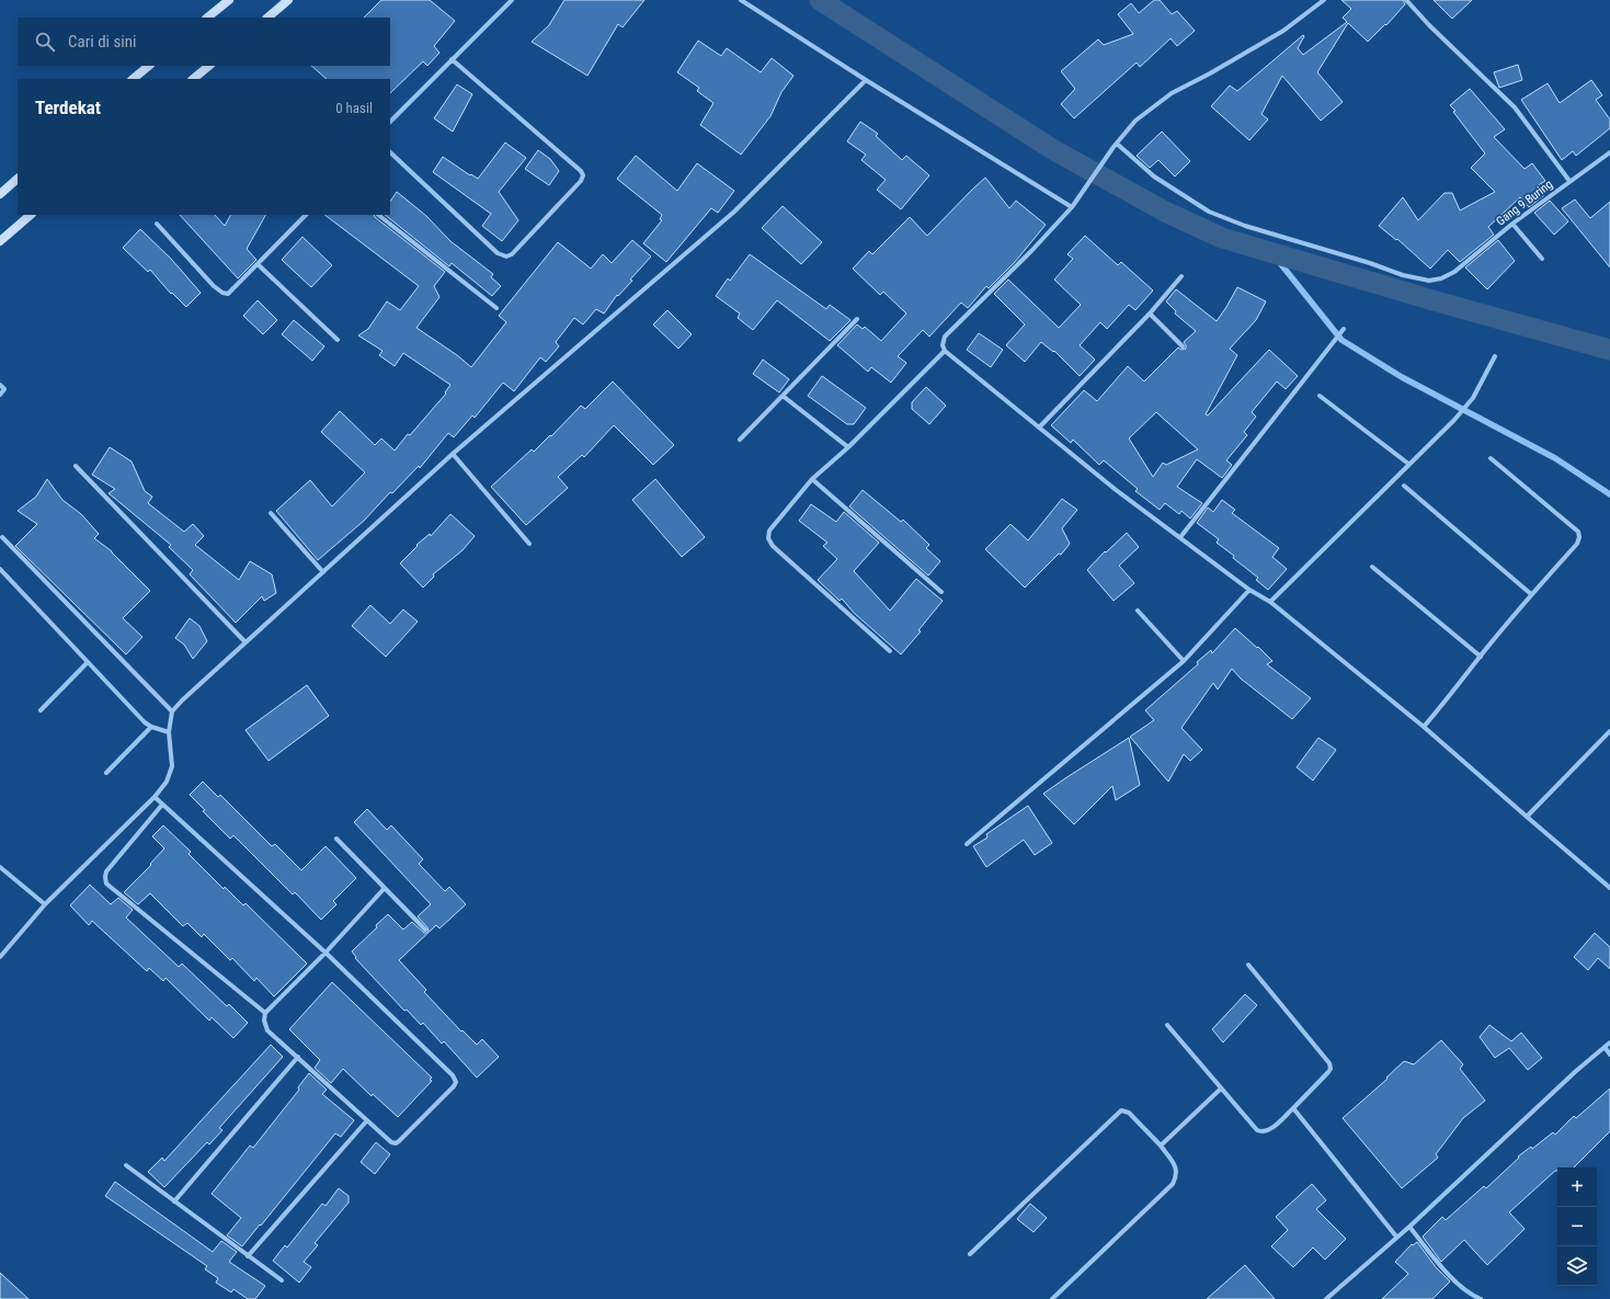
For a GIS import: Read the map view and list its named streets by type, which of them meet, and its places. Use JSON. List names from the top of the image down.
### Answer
{
  "streets": {
    "street": ["Gang 9 Buring"]
  },
  "page": {
    "search": "Cari di sini",
    "heading": ["Terdekat", "0 hasil"],
    "map_buttons": ["+", "−"]
  }
}
